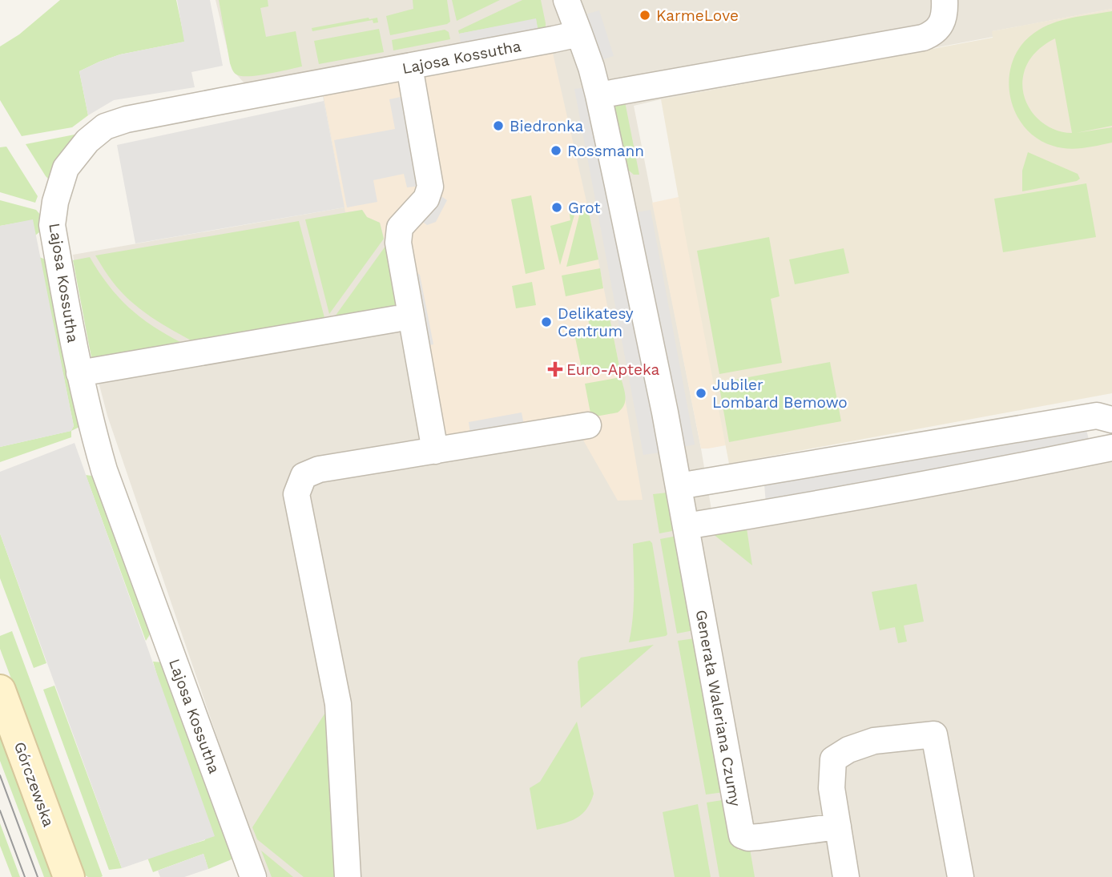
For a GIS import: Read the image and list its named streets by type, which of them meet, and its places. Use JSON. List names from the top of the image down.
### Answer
{
  "streets": {
    "main road": ["Górczewska"],
    "street": ["Lajosa Kossutha", "Generała Waleriana Czumy"]
  },
  "crossings": [
    ["Lajosa Kossutha", "Generała Waleriana Czumy"]
  ],
  "places": {
    "other": [
      "KarmeLove",
      "Biedronka",
      "Rossmann",
      "Grot",
      "Delikatesy Centrum",
      "Jubiler Lombard Bemowo"
    ],
    "health": ["Euro-Apteka"]
  }
}
